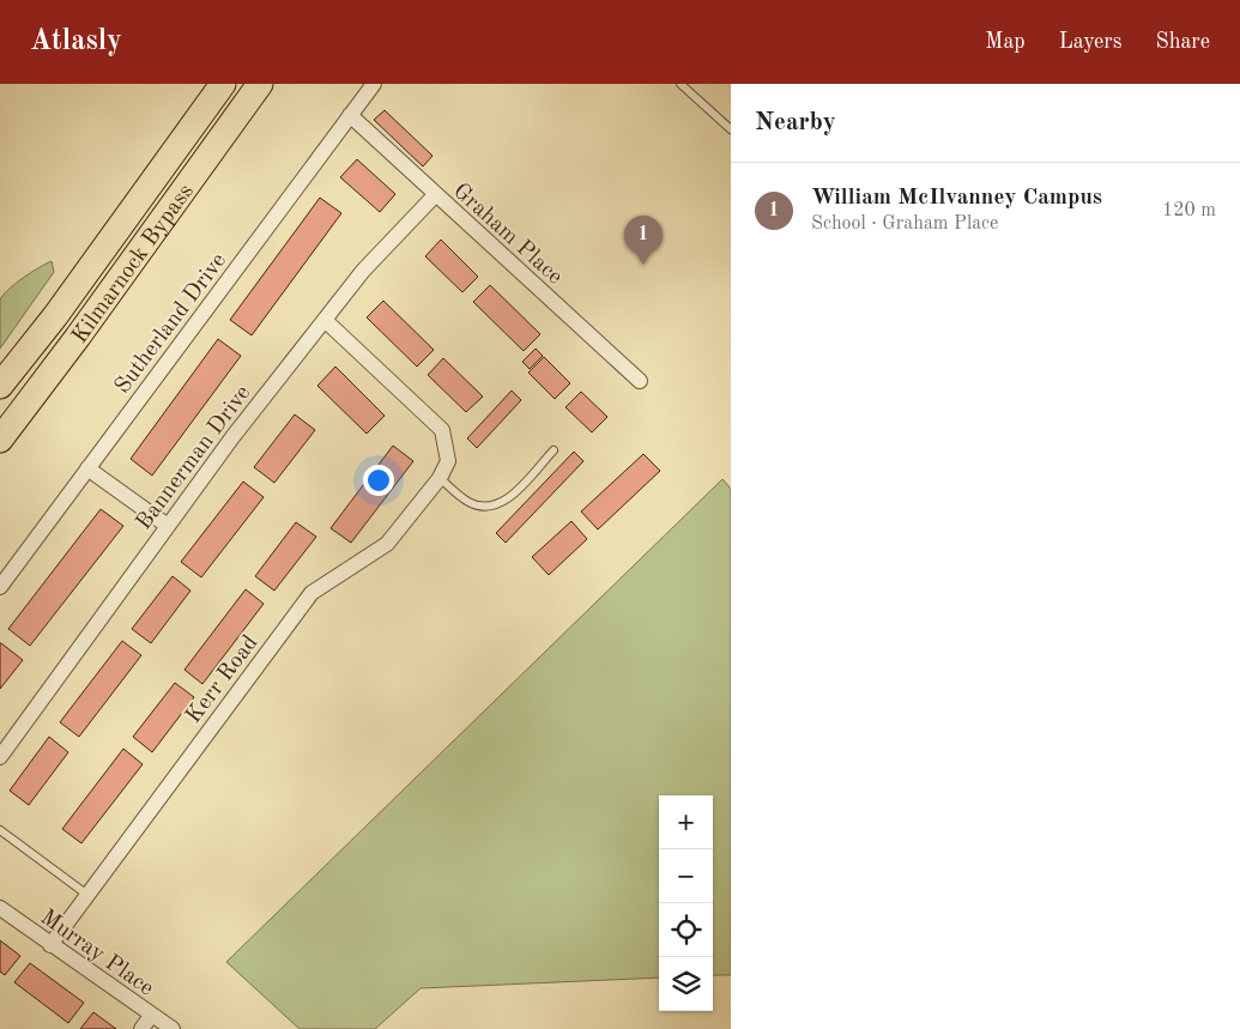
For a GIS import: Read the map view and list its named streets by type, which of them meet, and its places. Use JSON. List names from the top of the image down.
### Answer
{
  "streets": {
    "highway": ["Kilmarnock Bypass"],
    "street": [
      "Graham Place",
      "Sutherland Drive",
      "Bannerman Drive",
      "Kerr Road",
      "Murray Place"
    ]
  },
  "crossings": [
    ["Graham Place", "Sutherland Drive"],
    ["Graham Place", "Bannerman Drive"],
    ["Bannerman Drive", "Kerr Road"],
    ["Kerr Road", "Murray Place"]
  ],
  "page": {
    "header": "Atlasly",
    "nav": ["Map", "Layers", "Share"],
    "heading": "Nearby",
    "list": [
      {
        "mark": "1",
        "name": "William McIlvanney Campus",
        "note": "School · Graham Place",
        "value": "120 m"
      }
    ],
    "pins": "1",
    "map_buttons": ["+", "−"]
  }
}
